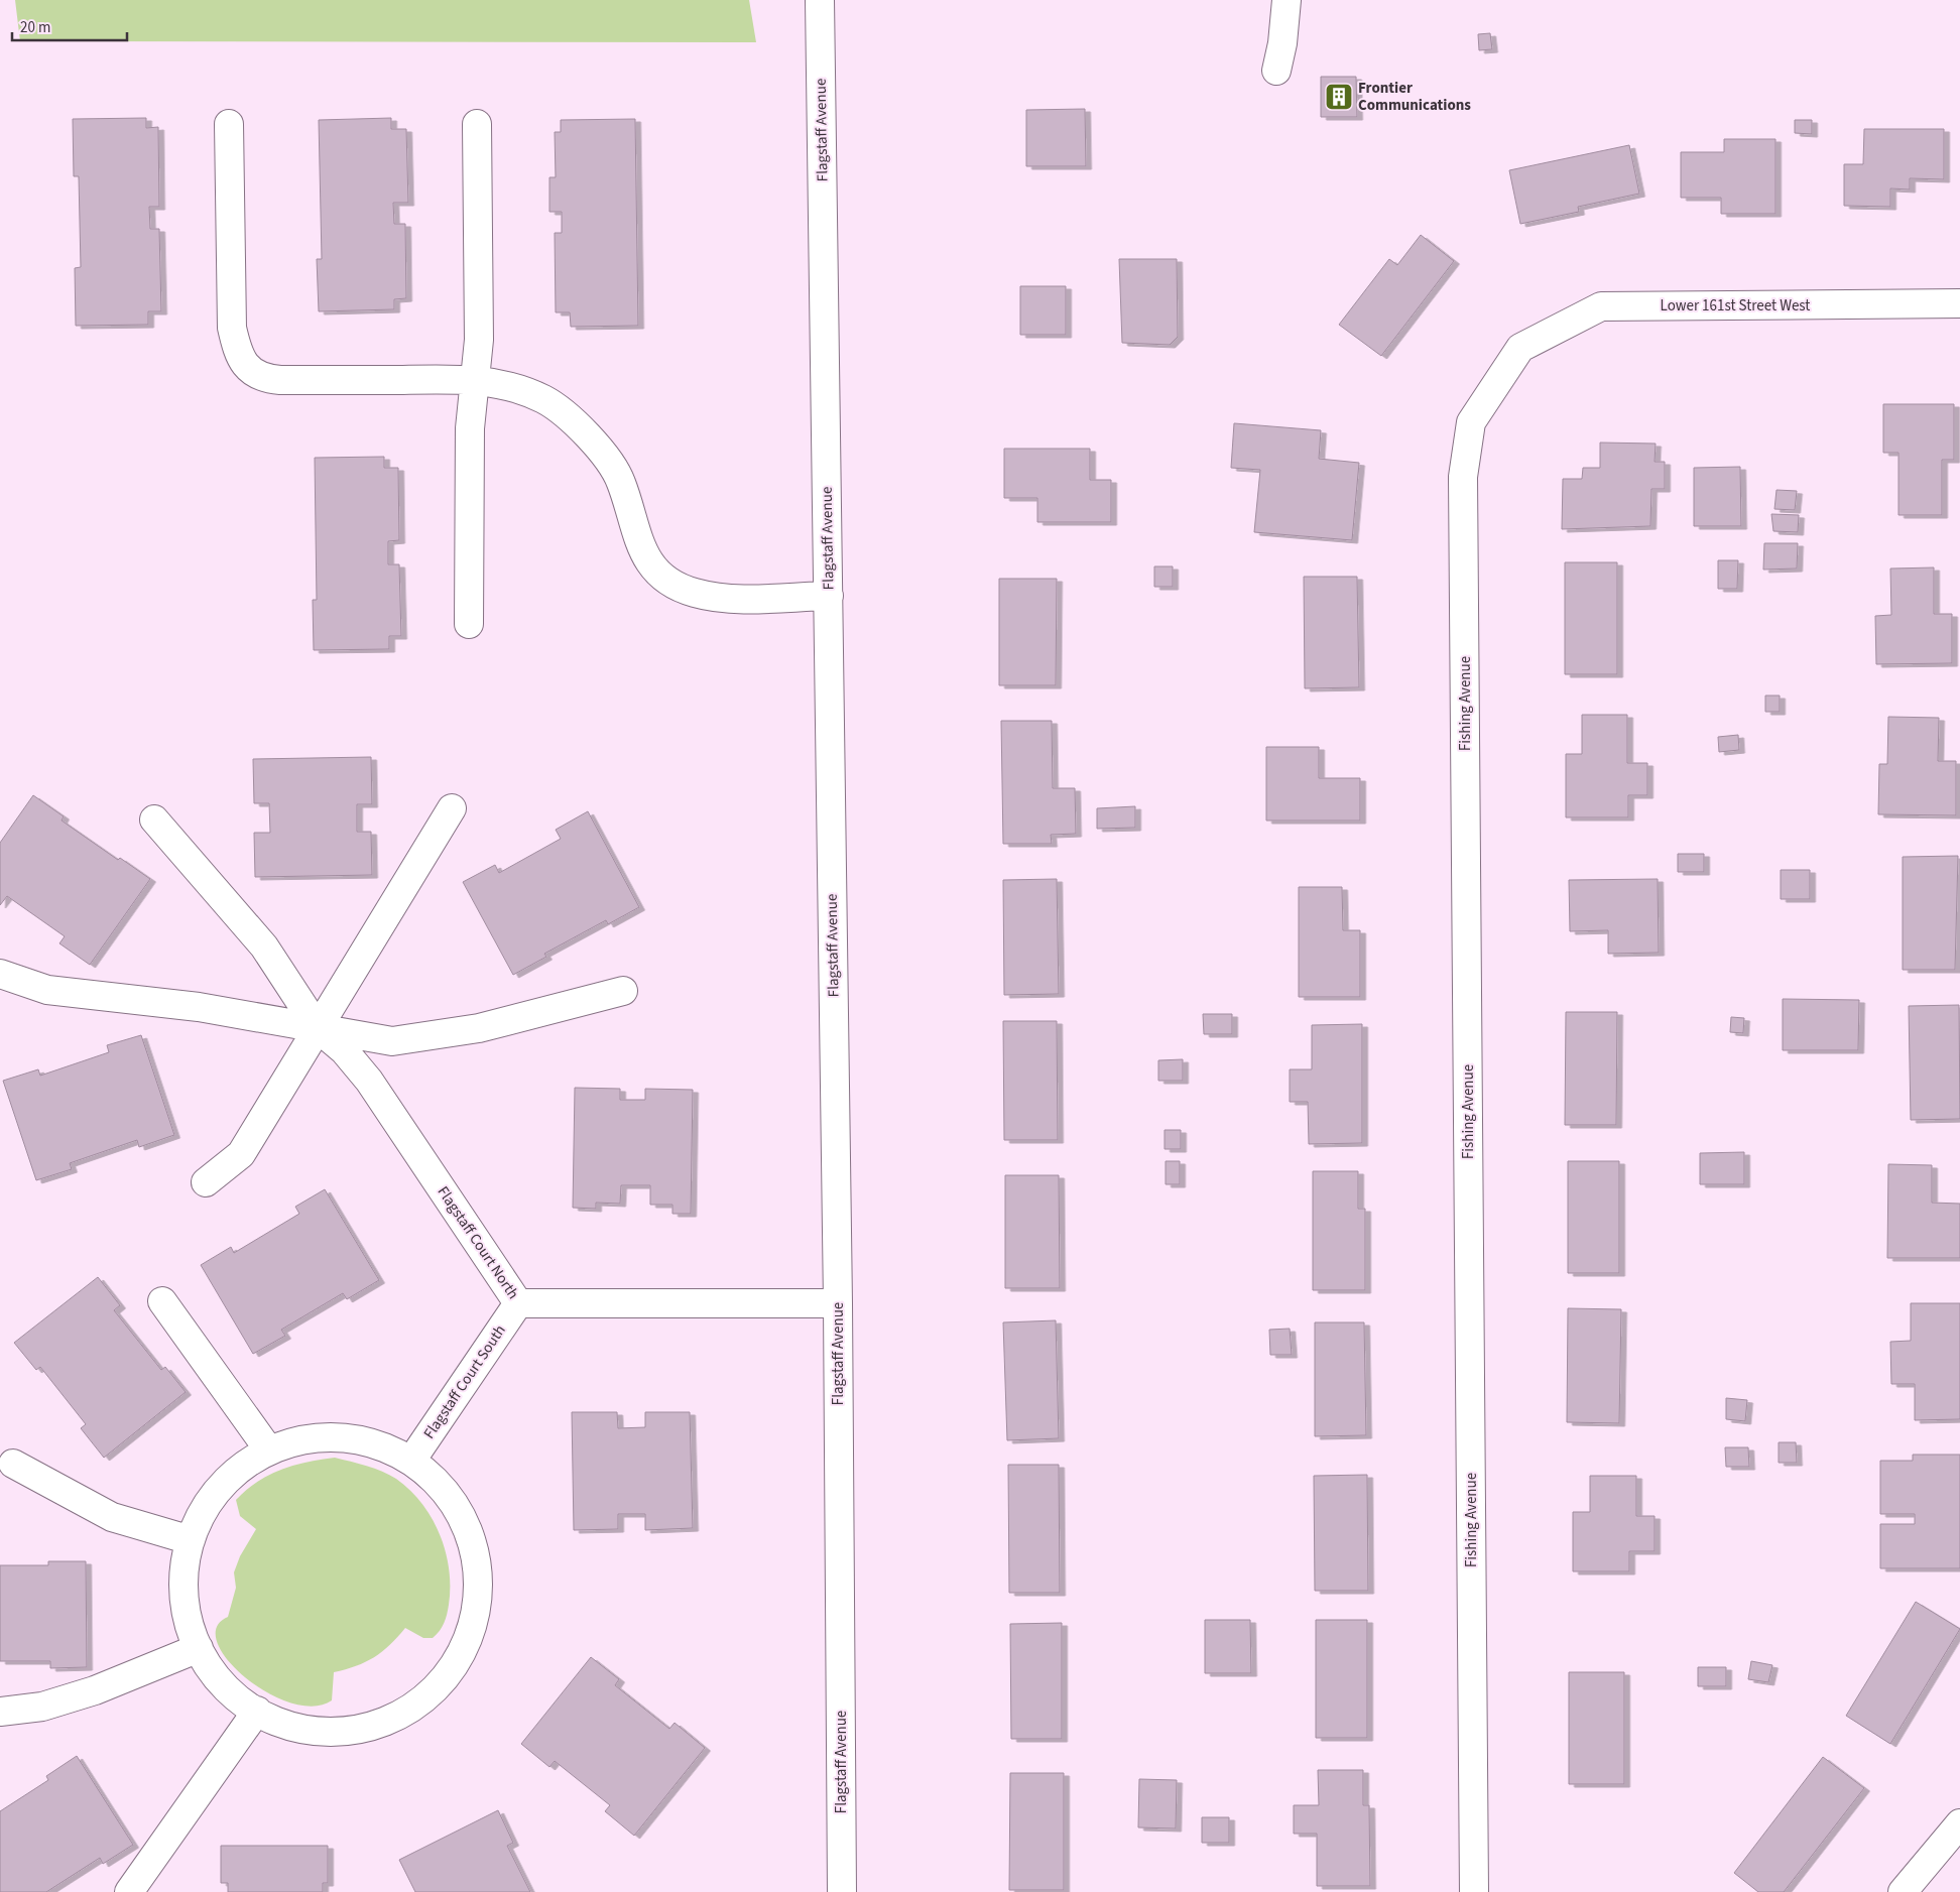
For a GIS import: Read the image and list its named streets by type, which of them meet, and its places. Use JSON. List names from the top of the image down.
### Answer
{
  "streets": {
    "street": [
      "Flagstaff Avenue",
      "Lower 161st Street West",
      "Fishing Avenue",
      "Flagstaff Court North",
      "Flagstaff Court South"
    ]
  },
  "crossings": [
    ["Flagstaff Avenue", "Flagstaff Court North"],
    ["Lower 161st Street West", "Fishing Avenue"],
    ["Flagstaff Court North", "Flagstaff Court South"]
  ],
  "places": {
    "building": ["Frontier Communications"]
  },
  "scale_bar": "20 m"
}
